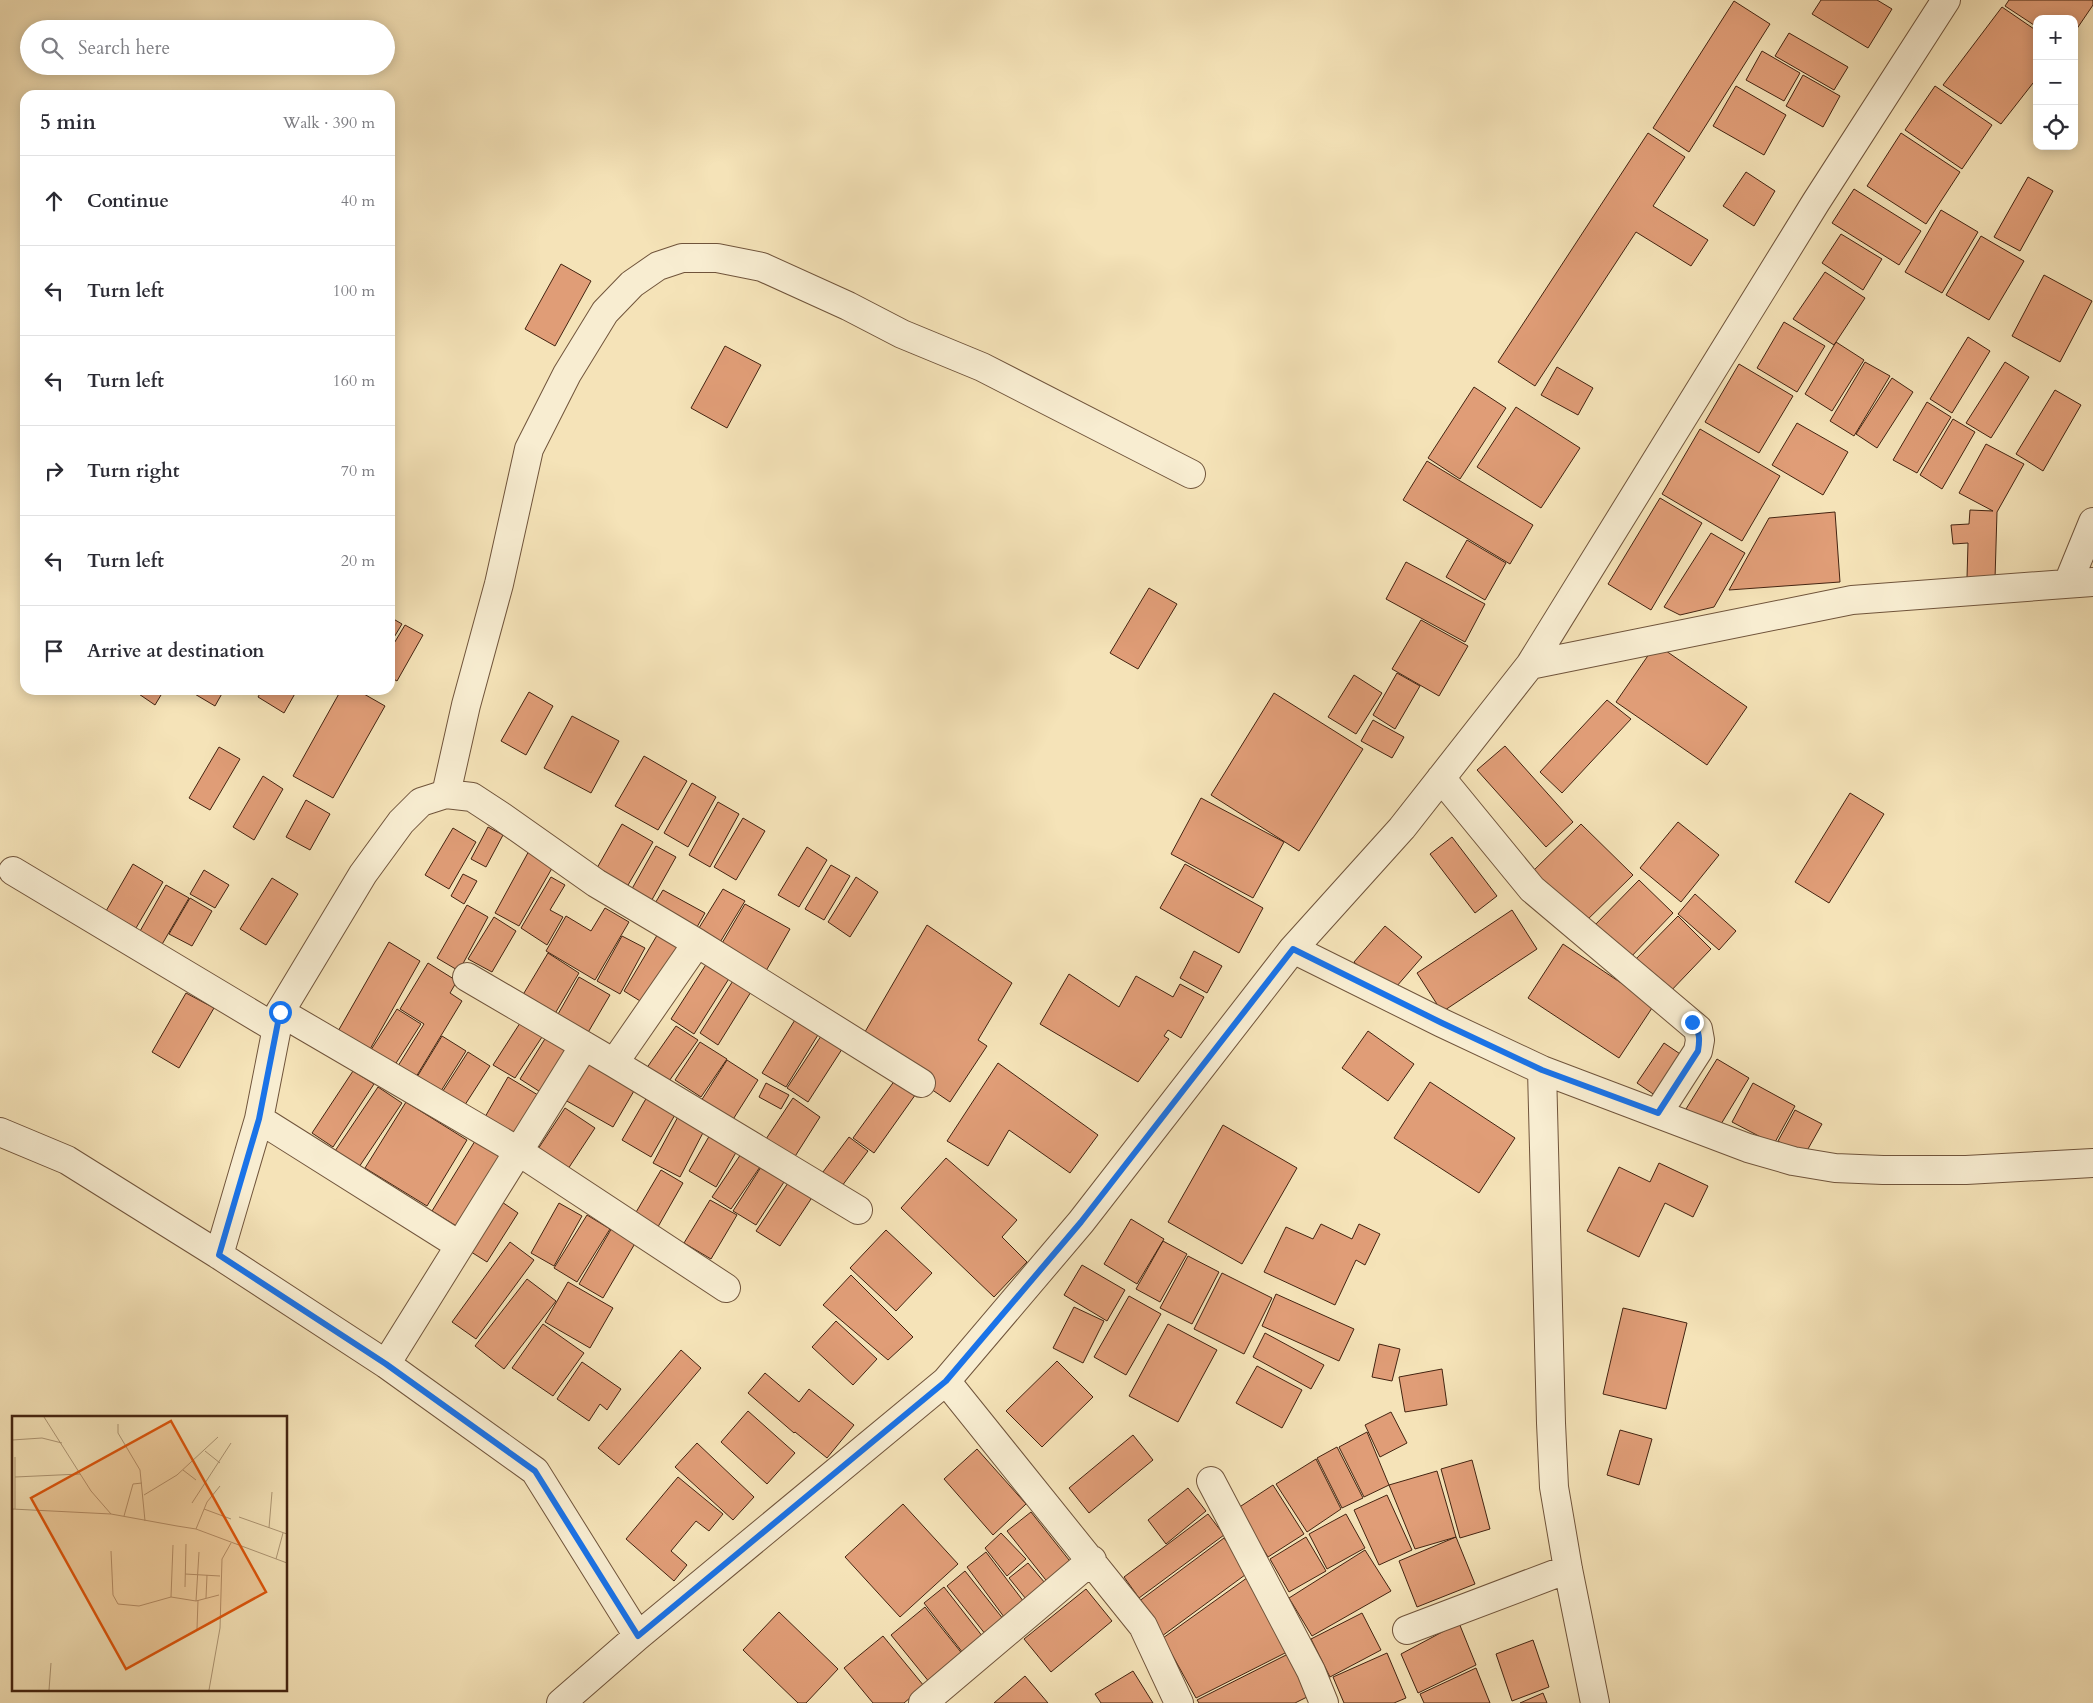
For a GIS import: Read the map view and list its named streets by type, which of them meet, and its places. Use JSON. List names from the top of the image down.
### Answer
{
  "page": {
    "map_buttons": ["+", "−"],
    "search": "Search here",
    "heading": ["5 min", "Walk · 390 m"],
    "list": [
      ["Continue", "40 m"],
      ["Turn left", "100 m"],
      ["Turn left", "160 m"],
      ["Turn right", "70 m"],
      ["Turn left", "20 m"],
      "Arrive at destination"
    ]
  }
}
